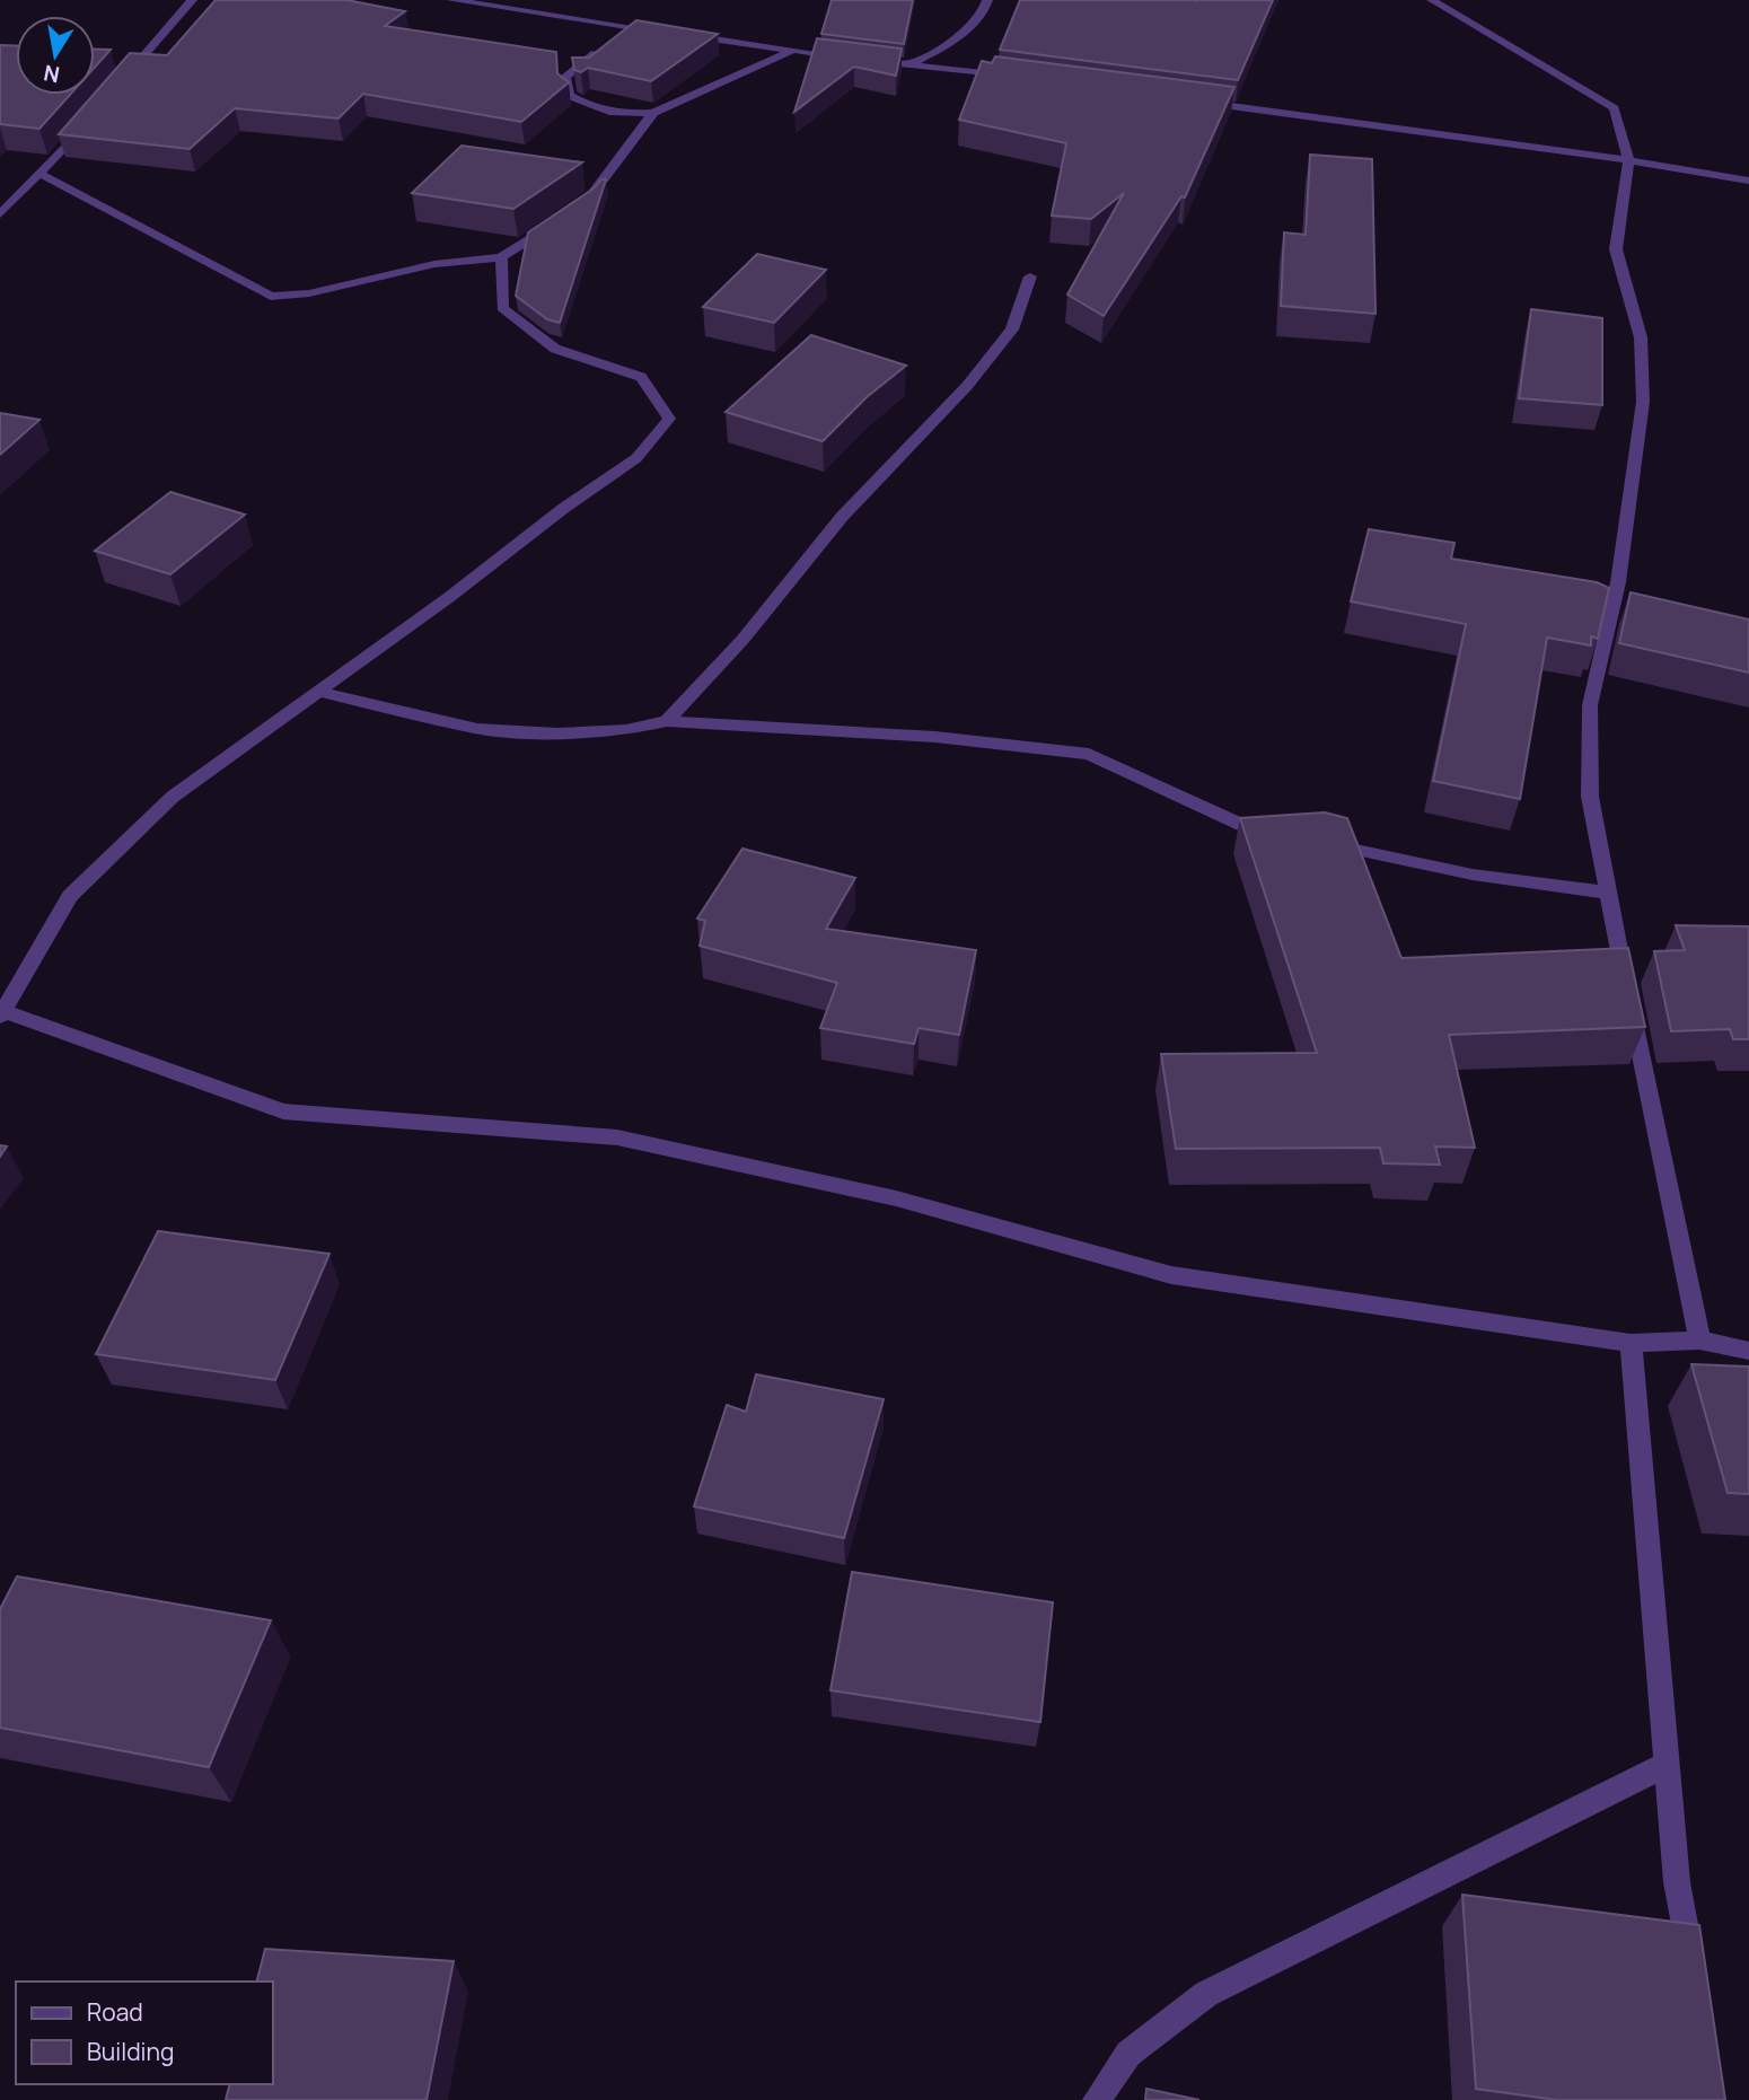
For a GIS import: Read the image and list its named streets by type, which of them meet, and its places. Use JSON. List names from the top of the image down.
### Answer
{
  "legend": ["Road", "Building"],
  "north": "bottom"
}
